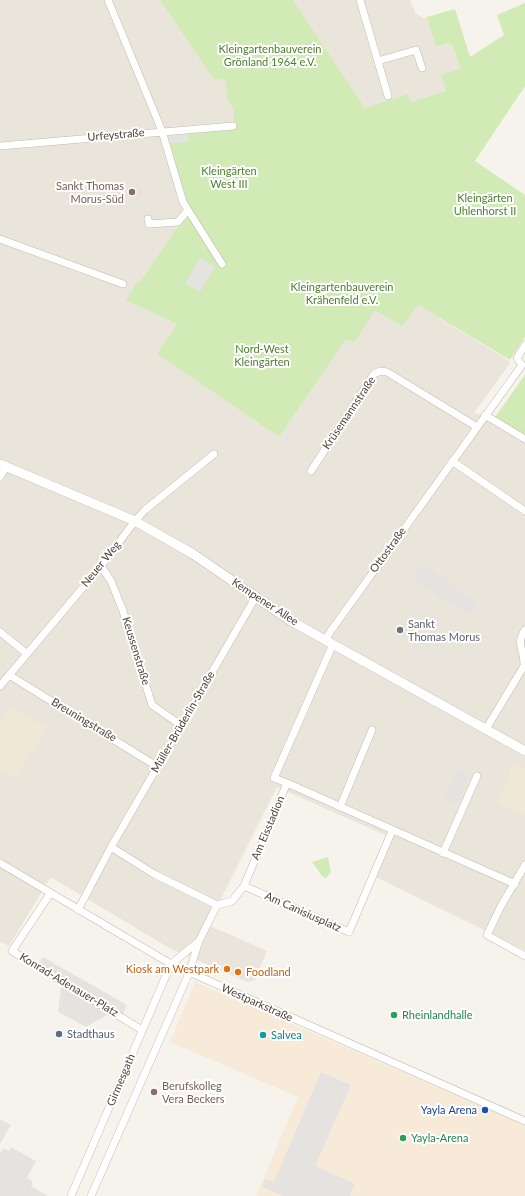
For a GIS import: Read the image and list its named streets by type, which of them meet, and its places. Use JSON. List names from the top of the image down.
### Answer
{
  "streets": {
    "street": [
      "Urfeystraße",
      "Krüsemannstraße",
      "Ottostraße",
      "Neuer Weg",
      "Kempener Allee",
      "Keussenstraße",
      "Breuningstraße",
      "Müller-Brüderlin-Straße",
      "Am Eisstadion",
      "Am Canisiusplatz",
      "Konrad-Adenauer-Platz",
      "Westparkstraße",
      "Girmesgath"
    ]
  },
  "crossings": [
    ["Krüsemannstraße", "Ottostraße"],
    ["Ottostraße", "Kempener Allee"],
    ["Ottostraße", "Am Eisstadion"],
    ["Neuer Weg", "Kempener Allee"],
    ["Neuer Weg", "Keussenstraße"],
    ["Neuer Weg", "Breuningstraße"],
    ["Kempener Allee", "Müller-Brüderlin-Straße"],
    ["Kempener Allee", "Am Eisstadion"],
    ["Keussenstraße", "Müller-Brüderlin-Straße"],
    ["Breuningstraße", "Müller-Brüderlin-Straße"],
    ["Müller-Brüderlin-Straße", "Westparkstraße"],
    ["Am Eisstadion", "Am Canisiusplatz"],
    ["Konrad-Adenauer-Platz", "Westparkstraße"],
    ["Konrad-Adenauer-Platz", "Girmesgath"],
    ["Westparkstraße", "Girmesgath"]
  ],
  "parks": [
    "Kleingartenbauverein Grönland 1964 e.V.",
    "Kleingärten West III",
    "Kleingärten Uhlenhorst II",
    "Kleingartenbauverein Krähenfeld e.V.",
    "Nord-West Kleingärten"
  ],
  "places": [
    "Sankt Thomas Morus-Süd",
    "Sankt Thomas Morus",
    "Kiosk am Westpark",
    "Foodland",
    "Rheinlandhalle",
    "Stadthaus",
    "Salvea",
    "Berufskolleg Vera Beckers",
    "Yayla Arena",
    "Yayla-Arena"
  ]
}
